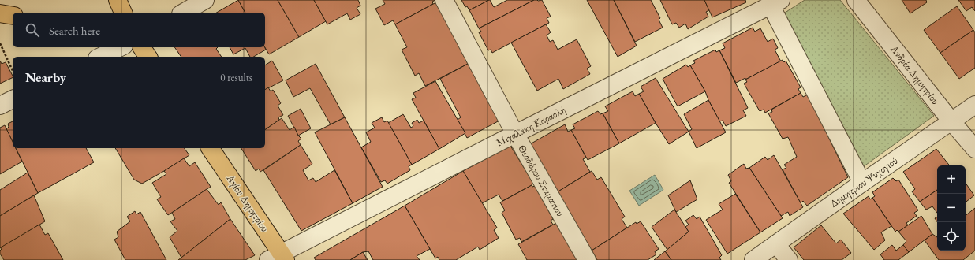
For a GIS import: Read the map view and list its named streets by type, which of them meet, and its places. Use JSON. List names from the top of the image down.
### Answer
{
  "streets": {
    "main road": ["Αγίου Δημητρίου"],
    "street": [
      "Ανδρέα Δημητρίου",
      "Μιχαλάκη Καραολή",
      "Θεοδώρου Σταματίου",
      "Δημήτριου Ψυχογιού"
    ]
  },
  "crossings": [
    ["Ανδρέα Δημητρίου", "Δημήτριου Ψυχογιού"],
    ["Μιχαλάκη Καραολή", "Θεοδώρου Σταματίου"],
    ["Μιχαλάκη Καραολή", "Αγίου Δημητρίου"]
  ],
  "page": {
    "search": "Search here",
    "heading": ["Nearby", "0 results"],
    "map_buttons": ["+", "−"]
  }
}
